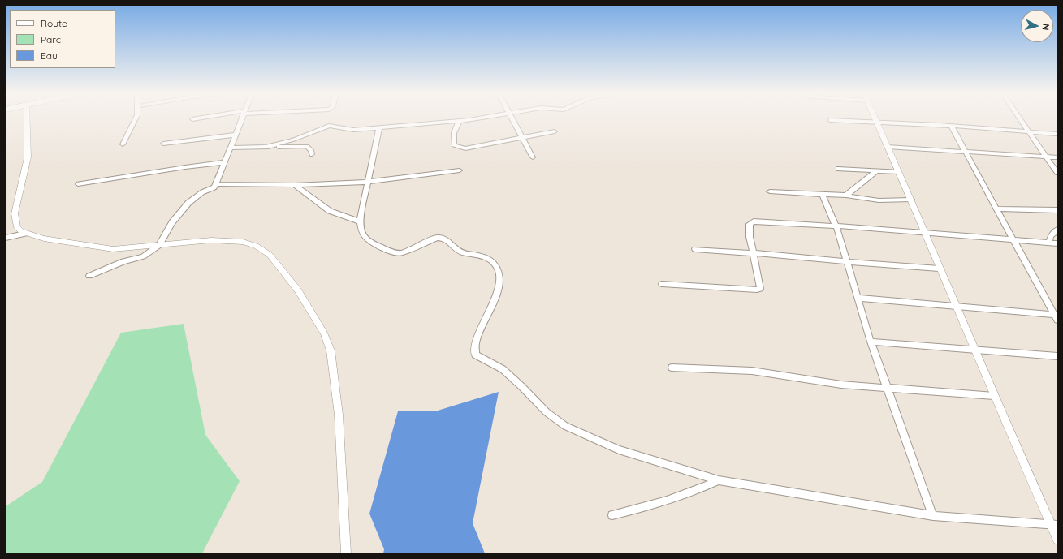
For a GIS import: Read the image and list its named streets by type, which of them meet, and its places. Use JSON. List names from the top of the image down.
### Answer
{
  "legend": ["Route", "Parc", "Eau"],
  "north": "right"
}
